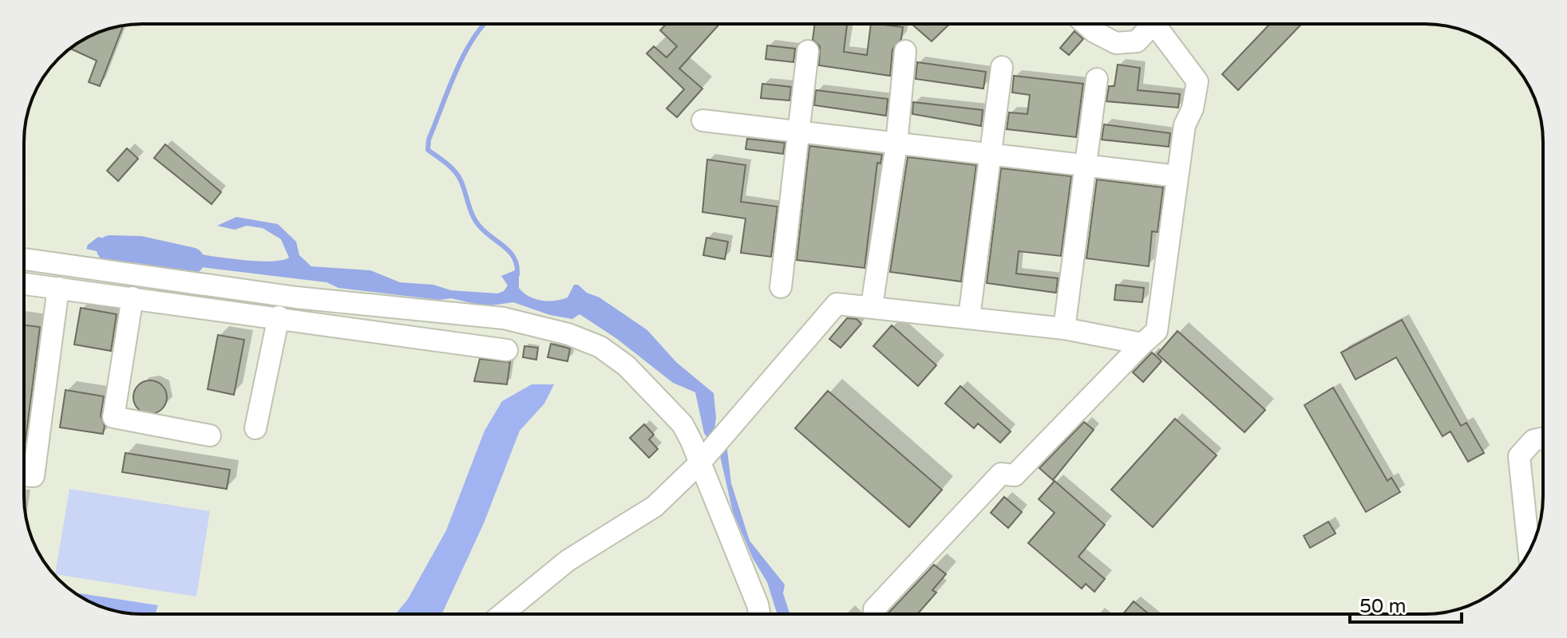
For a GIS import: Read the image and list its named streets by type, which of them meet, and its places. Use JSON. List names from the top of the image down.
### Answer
{
  "scale_bar": "50 m"
}
